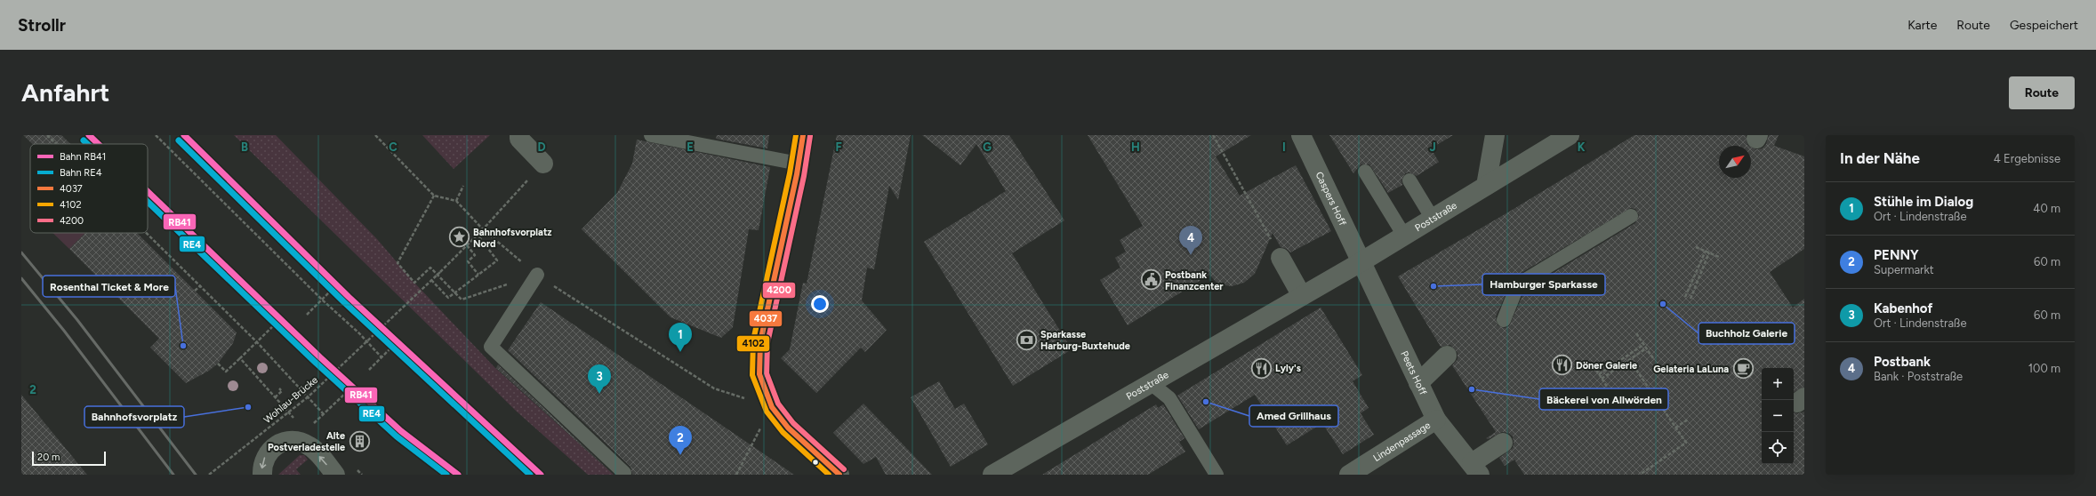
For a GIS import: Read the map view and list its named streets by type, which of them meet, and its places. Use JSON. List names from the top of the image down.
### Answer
{
  "streets": {
    "street": [
      "Caspers Hoff",
      "Poststraße",
      "Peets Hoff",
      "Lindenpassage"
    ],
    "path": ["Wohlau-Brücke"]
  },
  "crossings": [
    ["Caspers Hoff", "Poststraße"],
    ["Caspers Hoff", "Peets Hoff"],
    ["Poststraße", "Peets Hoff"],
    ["Peets Hoff", "Lindenpassage"]
  ],
  "places": {
    "place": ["Bahnhofsvorplatz Nord"],
    "public building": ["Postbank Finanzcenter"],
    "other": [
      "Hamburger Sparkasse",
      "Buchholz Galerie",
      "Rosenthal Ticket & More",
      "Bäckerei von Allwörden",
      "Amed Grillhaus",
      "Bahnhofsvorplatz"
    ],
    "bank": ["Sparkasse Harburg-Buxtehude"],
    "restaurant": ["Döner Galerie", "Lyly's"],
    "cafe": ["Gelateria LaLuna"],
    "building": ["Alte Postverladestelle"]
  },
  "lines": [
    "rail line RB41",
    "transit line 4037",
    "transit line 4102",
    "transit line 4200",
    "rail line RE4"
  ],
  "legend": [
    "Bahn RB41",
    "Bahn RE4",
    "4037",
    "4102",
    "4200"
  ],
  "scale_bar": "20 m",
  "north": "top right",
  "page": {
    "header": "Strollr",
    "nav": ["Karte", "Route", "Gespeichert"],
    "buttons": "Route",
    "title": "Anfahrt",
    "heading": ["In der Nähe", "4 Ergebnisse"],
    "list": [
      {
        "mark": "1",
        "name": "Stühle im Dialog",
        "note": "Ort · Lindenstraße",
        "value": "40 m"
      },
      {
        "mark": "2",
        "name": "PENNY",
        "note": "Supermarkt",
        "value": "60 m"
      },
      {
        "mark": "3",
        "name": "Kabenhof",
        "note": "Ort · Lindenstraße",
        "value": "60 m"
      },
      {
        "mark": "4",
        "name": "Postbank",
        "note": "Bank · Poststraße",
        "value": "100 m"
      }
    ],
    "pins": [
      "4",
      "1",
      "3",
      "2"
    ],
    "map_buttons": ["+", "−"],
    "scale": "20 m"
  },
  "grid": {
    "columns": [
      "B",
      "C",
      "D",
      "E",
      "F",
      "G",
      "H",
      "I",
      "J",
      "K"
    ],
    "rows": ["2"]
  }
}
